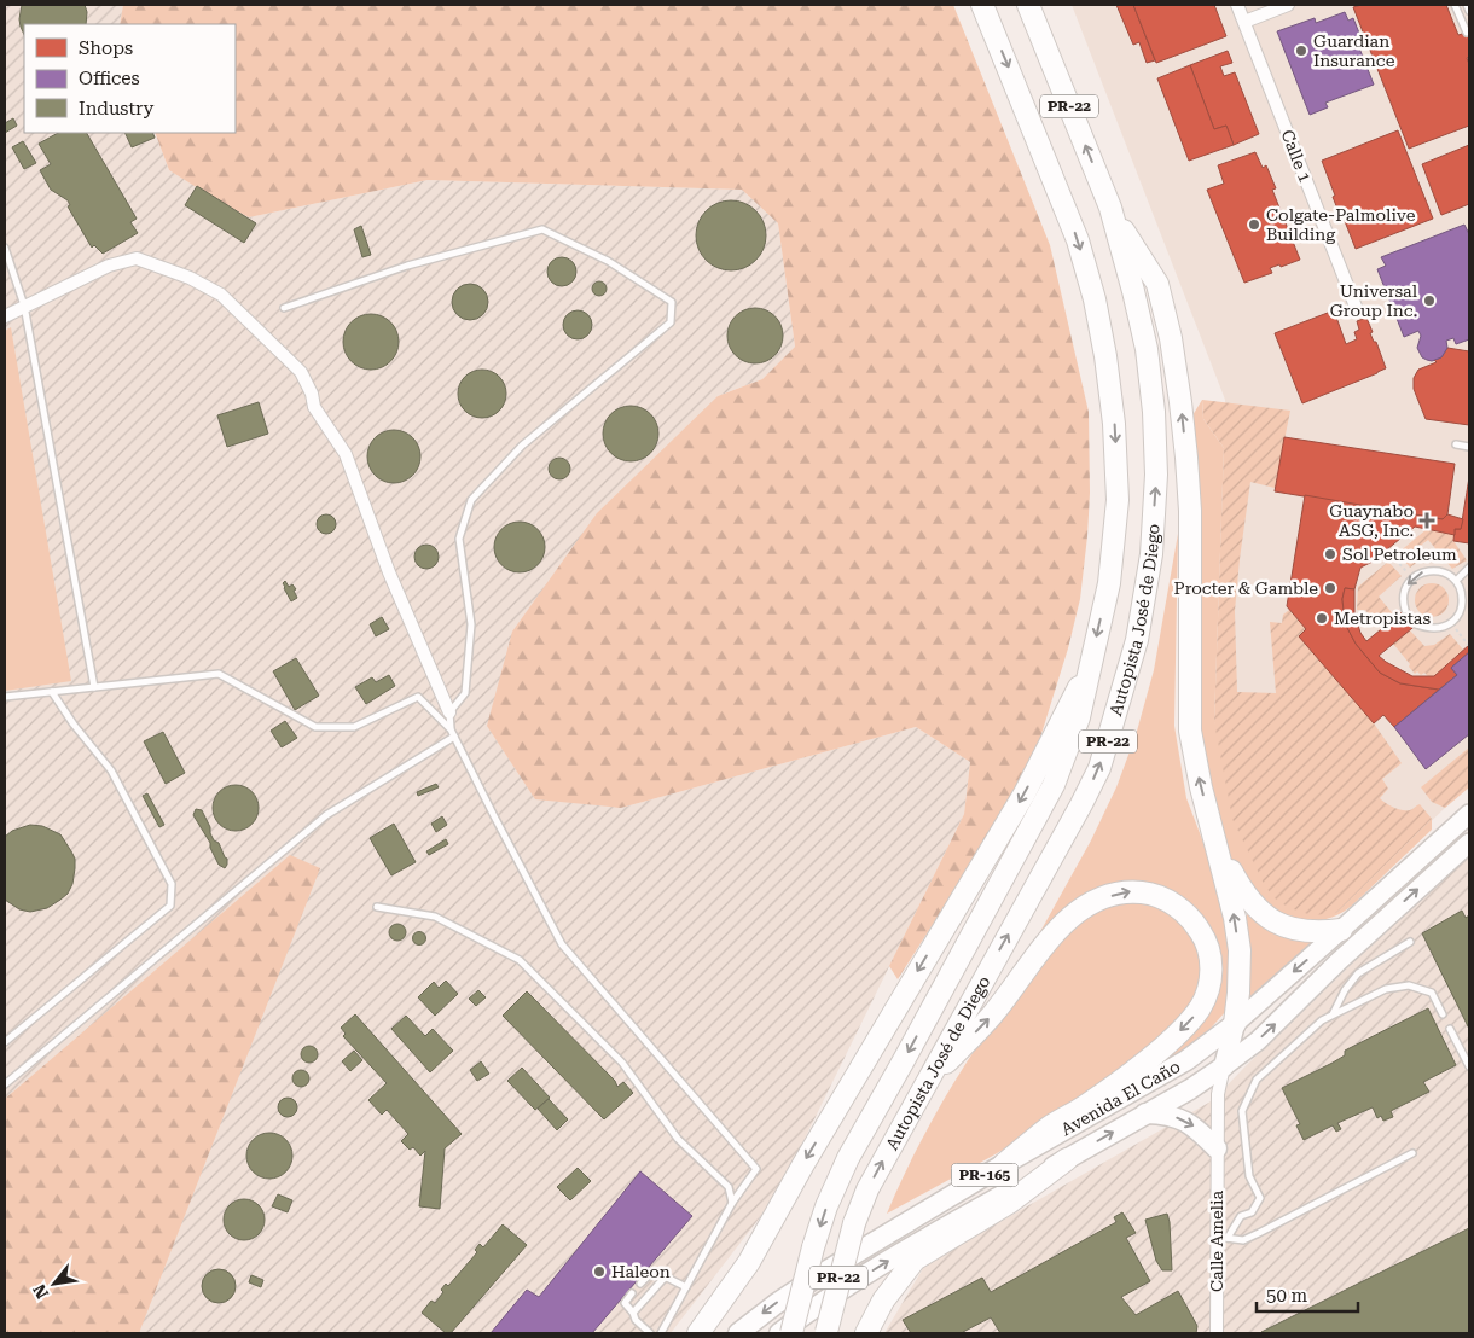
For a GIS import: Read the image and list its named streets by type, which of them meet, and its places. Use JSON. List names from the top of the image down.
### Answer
{
  "streets": {
    "highway": [
      "PR-22",
      "Autopista José de Diego",
      "Avenida El Caño",
      "PR-165"
    ],
    "street": ["Calle 1", "Calle Amelia"]
  },
  "crossings": [
    ["Avenida El Caño", "Calle Amelia"]
  ],
  "places": {
    "other": [
      "Guardian Insurance",
      "Colgate-Palmolive Building",
      "Universal Group Inc.",
      "Sol Petroleum",
      "Procter & Gamble",
      "Metropistas",
      "Haleon"
    ],
    "health": ["Guaynabo ASG, Inc."]
  },
  "legend": ["Shops", "Offices", "Industry"],
  "scale_bar": "50 m",
  "north": "bottom left"
}
